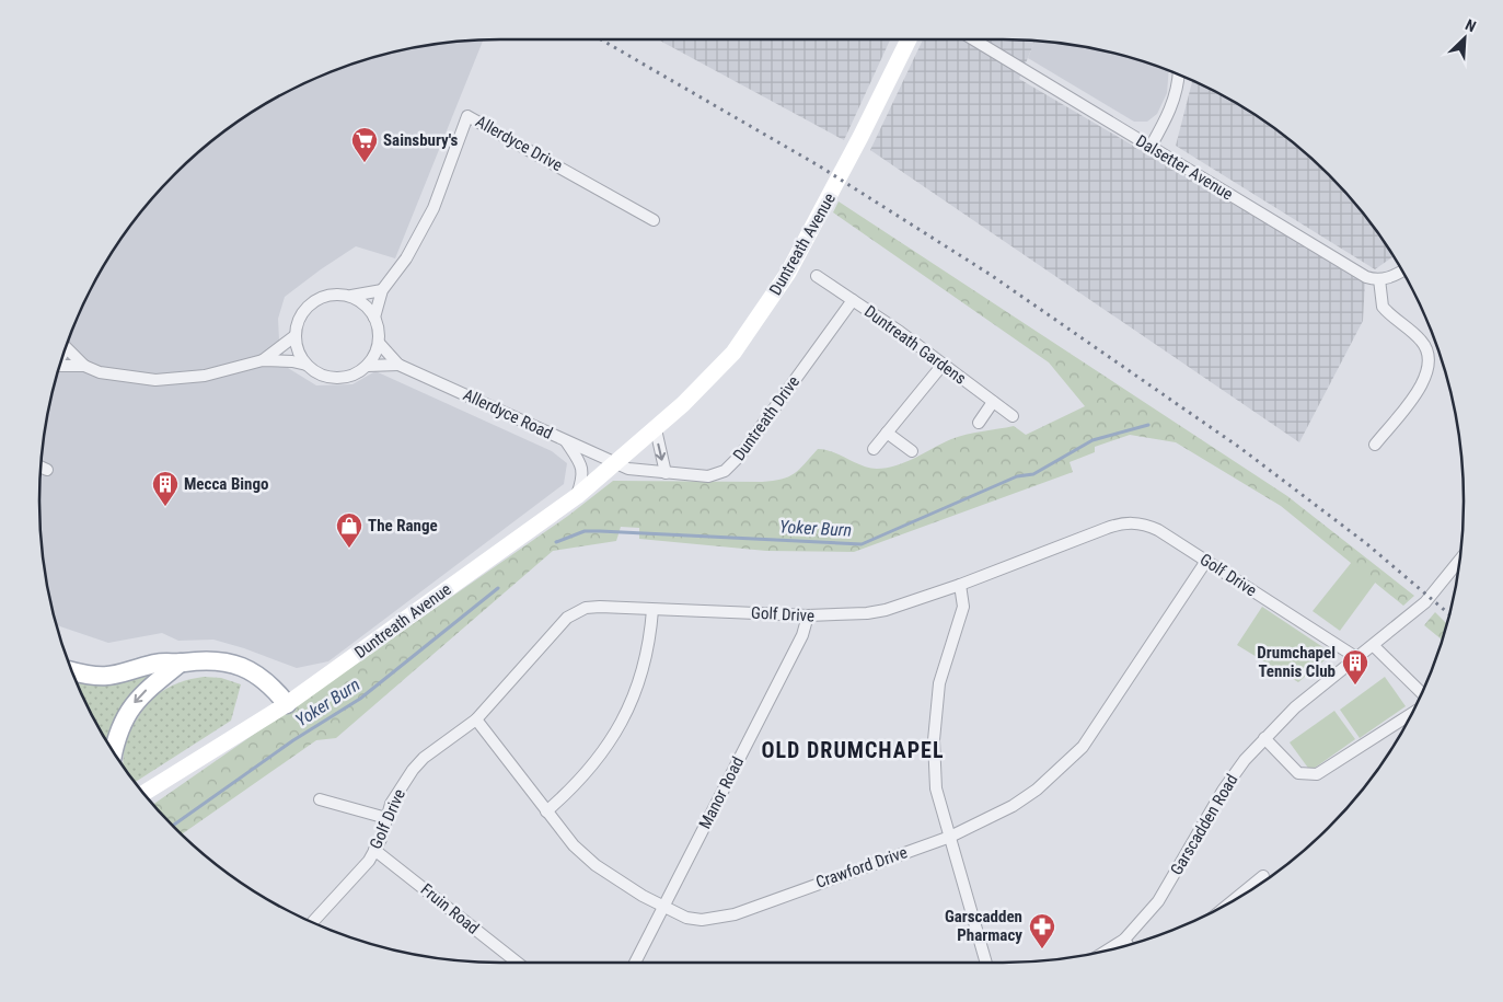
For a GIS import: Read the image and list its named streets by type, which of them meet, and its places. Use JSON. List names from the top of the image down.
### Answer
{
  "streets": {
    "street": [
      "Allerdyce Drive",
      "Dalsetter Avenue",
      "Duntreath Avenue",
      "Duntreath Gardens",
      "Allerdyce Road",
      "Duntreath Drive",
      "Golf Drive",
      "Manor Road",
      "Garscadden Road",
      "Crawford Drive",
      "Fruin Road"
    ]
  },
  "crossings": [
    ["Allerdyce Drive", "Allerdyce Road"],
    ["Duntreath Avenue", "Allerdyce Road"],
    ["Duntreath Avenue", "Duntreath Drive"],
    ["Duntreath Gardens", "Duntreath Drive"],
    ["Allerdyce Road", "Duntreath Drive"],
    ["Golf Drive", "Manor Road"],
    ["Golf Drive", "Garscadden Road"],
    ["Golf Drive", "Crawford Drive"],
    ["Golf Drive", "Fruin Road"],
    ["Manor Road", "Crawford Drive"]
  ],
  "districts": ["OLD DRUMCHAPEL"],
  "water": ["Yoker Burn"],
  "places": {
    "supermarket": ["Sainsbury's"],
    "building": ["Mecca Bingo", "Drumchapel Tennis Club"],
    "shop": ["The Range"],
    "pharmacy": ["Garscadden Pharmacy"]
  },
  "north": "top right"
}
